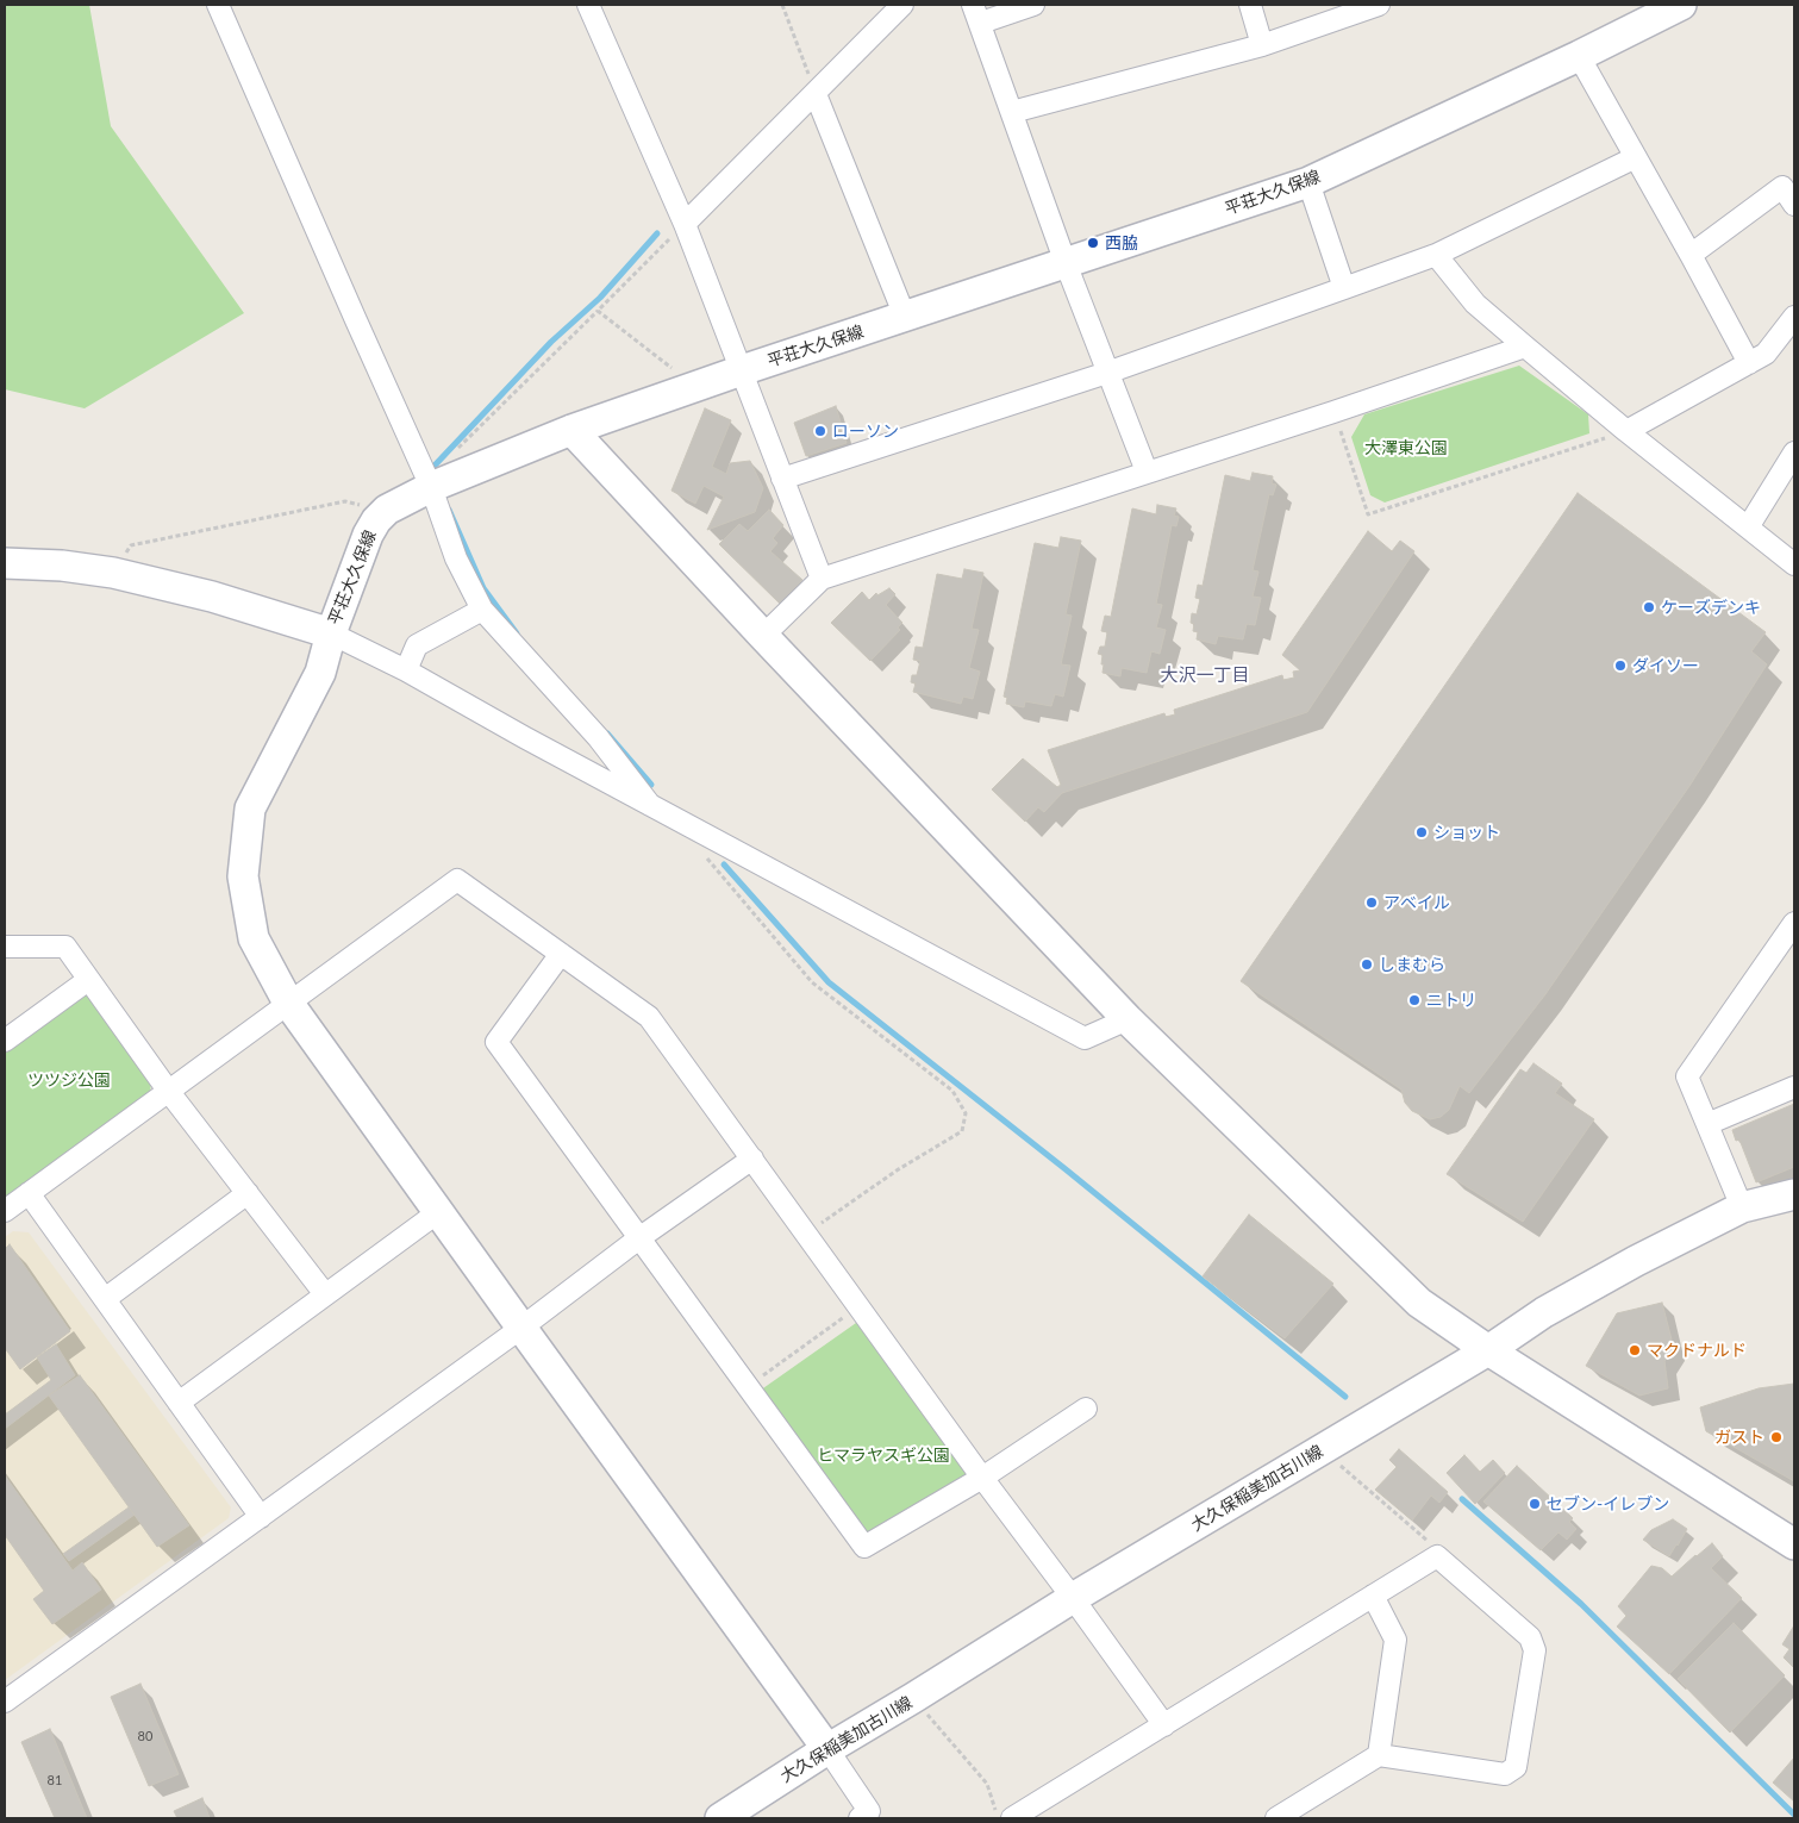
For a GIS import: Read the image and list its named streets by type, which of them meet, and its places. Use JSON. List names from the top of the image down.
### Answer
{
  "streets": {
    "main road": ["平荘大久保線", "大久保稲美加古川線"]
  },
  "districts": ["大沢一丁目"],
  "parks": ["大澤東公園", "ツツジ公園", "ヒマラヤスギ公園"],
  "places": [
    "西脇",
    "ローソン",
    "ケーズデンキ",
    "ダイソー",
    "ショット",
    "アベイル",
    "しまむら",
    "ニトリ",
    "マクドナルド",
    "ガスト",
    "セブン-イレブン"
  ],
  "house_numbers": ["80", "81"]
}
